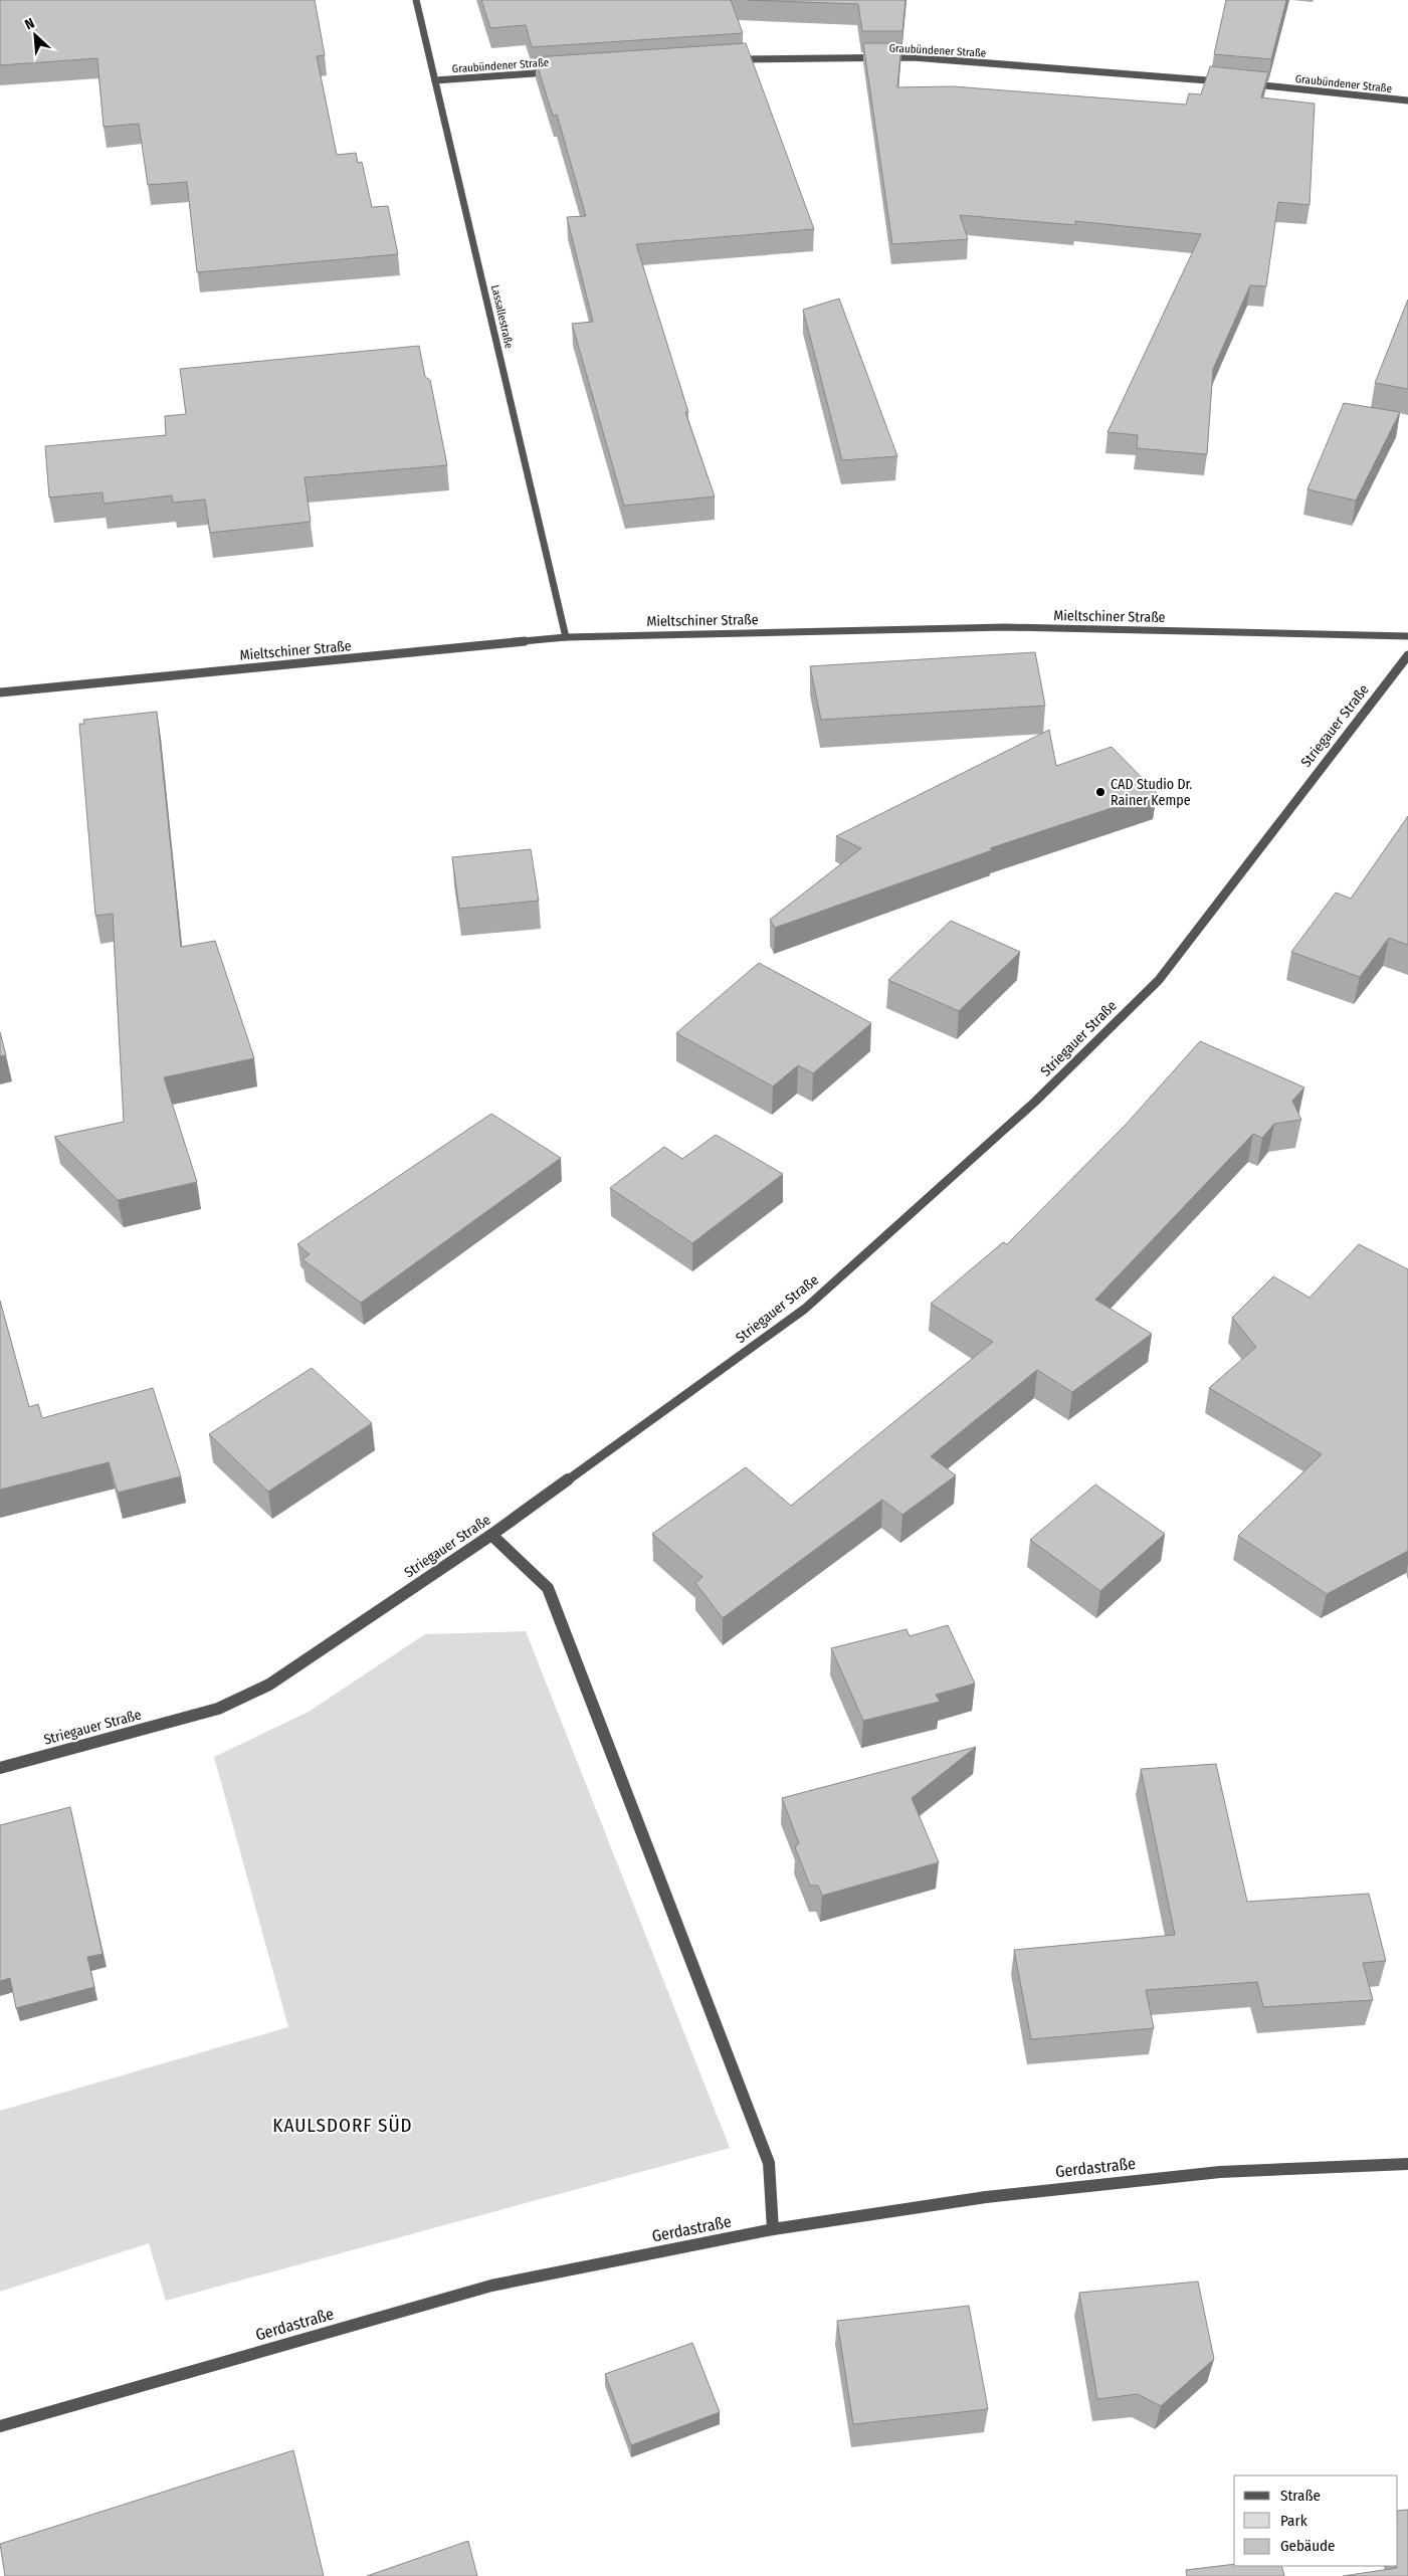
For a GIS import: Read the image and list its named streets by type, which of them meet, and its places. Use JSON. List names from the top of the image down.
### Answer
{
  "streets": {
    "street": [
      "Graubündener Straße",
      "Lassallestraße",
      "Mieltschiner Straße",
      "Striegauer Straße",
      "Gerdastraße"
    ]
  },
  "crossings": [
    ["Graubündener Straße", "Lassallestraße"],
    ["Lassallestraße", "Mieltschiner Straße"]
  ],
  "districts": ["KAULSDORF SÜD"],
  "places": ["CAD Studio Dr. Rainer Kempe"],
  "legend": ["Straße", "Park", "Gebäude"],
  "north": "top left"
}
